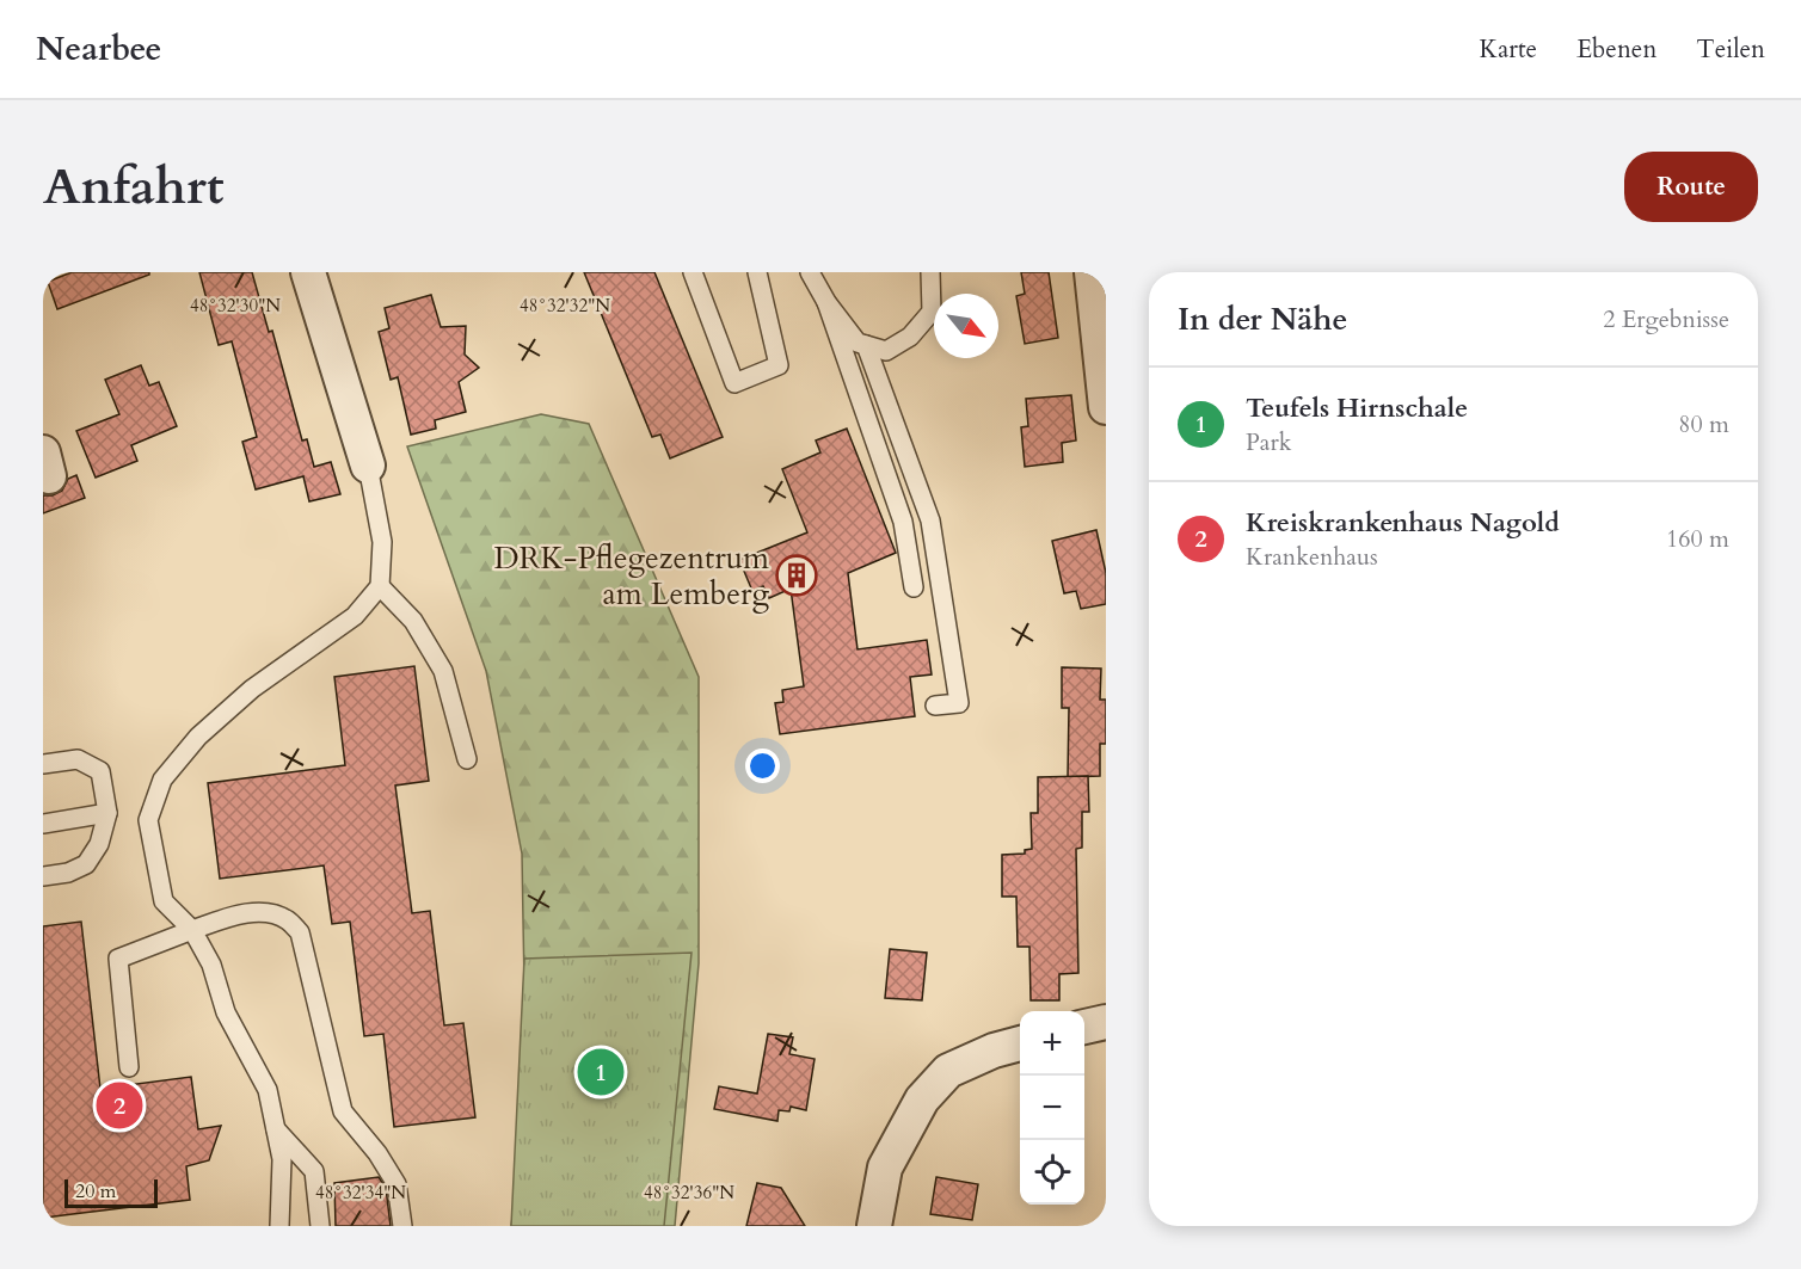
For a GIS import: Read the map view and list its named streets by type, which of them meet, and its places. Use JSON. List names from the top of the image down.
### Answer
{
  "places": {
    "building": ["DRK-Pflegezentrum am Lemberg"]
  },
  "scale_bar": "20 m",
  "north": "bottom right",
  "page": {
    "header": "Nearbee",
    "nav": ["Karte", "Ebenen", "Teilen"],
    "buttons": "Route",
    "title": "Anfahrt",
    "heading": ["In der Nähe", "2 Ergebnisse"],
    "list": [
      {
        "mark": "1",
        "name": "Teufels Hirnschale",
        "note": "Park",
        "value": "80 m"
      },
      {
        "mark": "2",
        "name": "Kreiskrankenhaus Nagold",
        "note": "Krankenhaus",
        "value": "160 m"
      }
    ],
    "map_buttons": ["+", "−"],
    "pins": ["1", "2"],
    "scale": "20 m"
  },
  "coordinates": [
    "48°32'30\"N",
    "48°32'32\"N",
    "48°32'34\"N",
    "48°32'36\"N"
  ]
}
